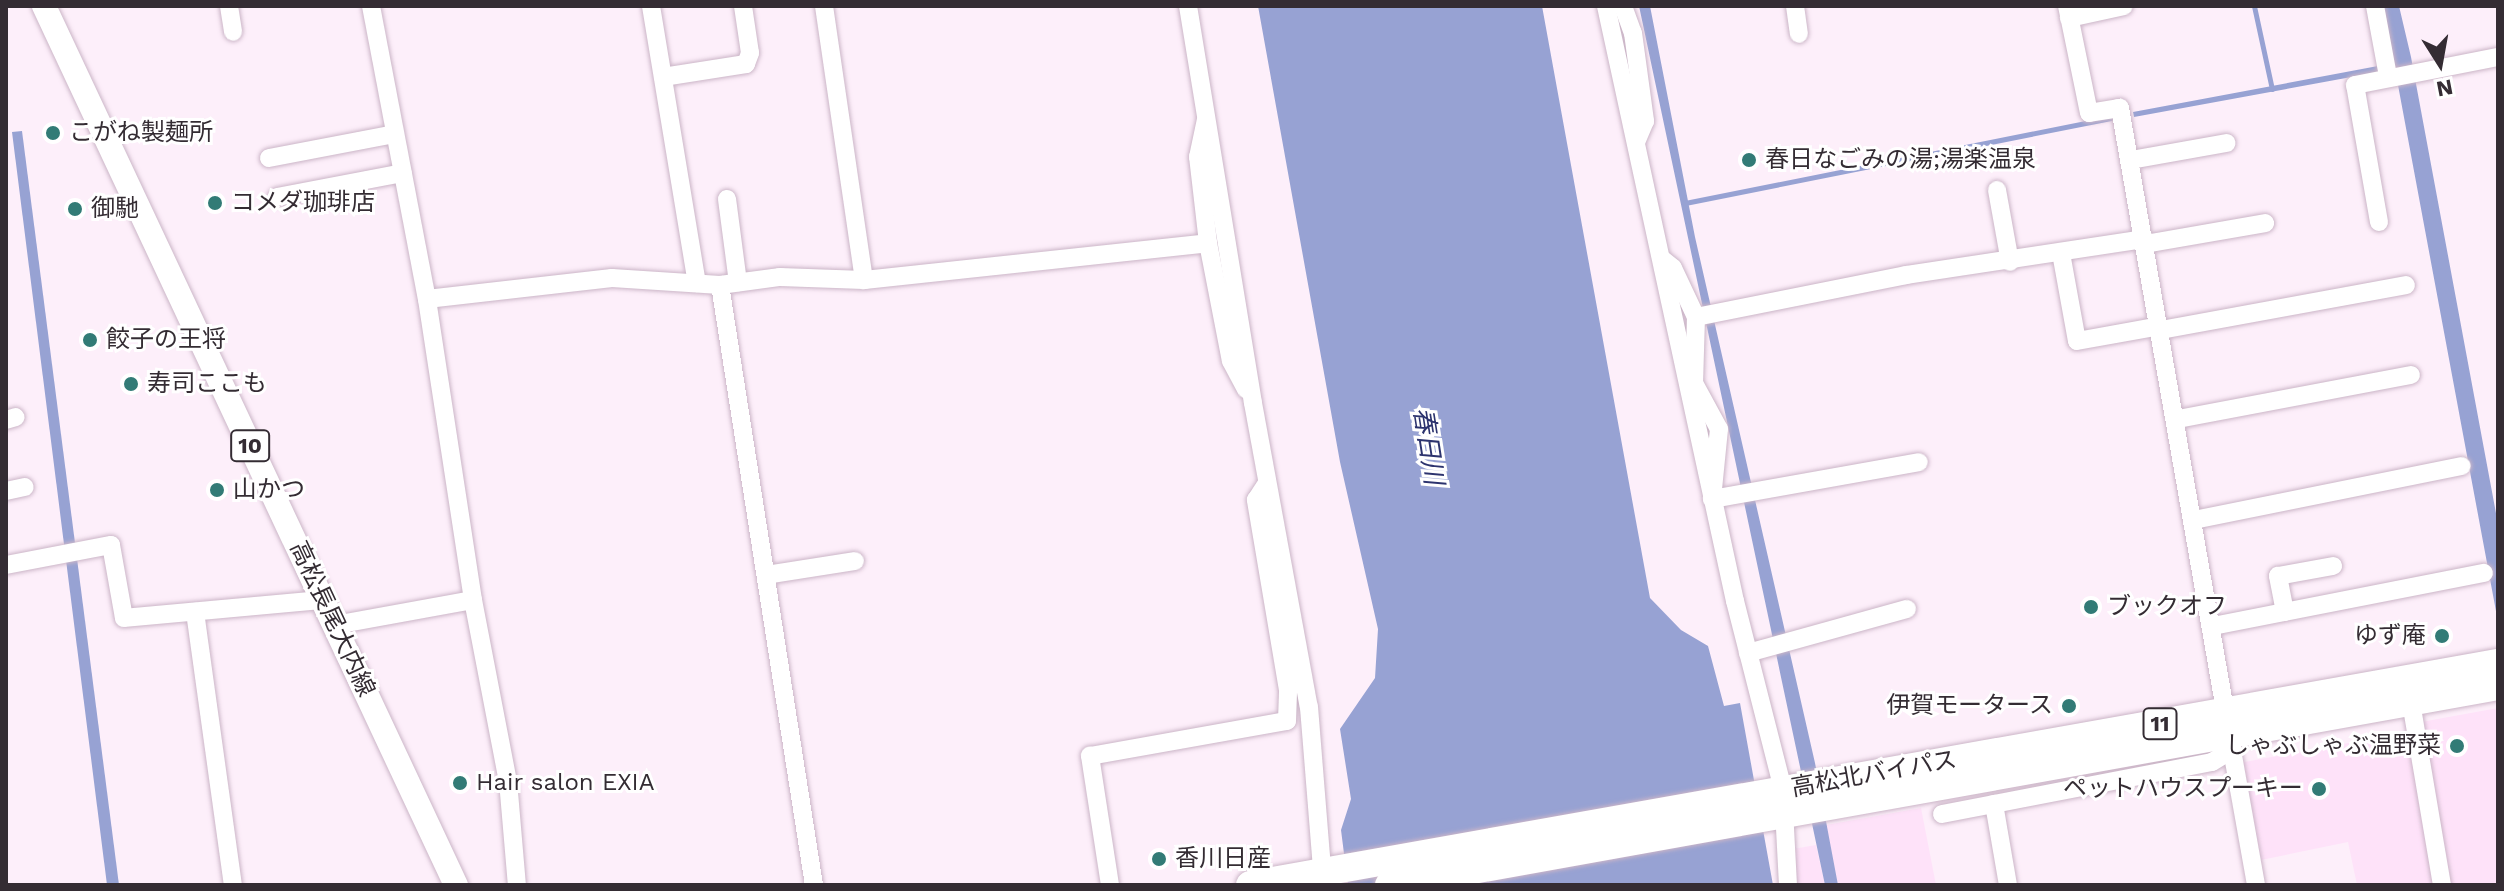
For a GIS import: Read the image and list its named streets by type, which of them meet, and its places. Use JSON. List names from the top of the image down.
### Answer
{
  "streets": {
    "highway": ["11", "高松北バイパス"],
    "main road": ["10", "高松長尾大内線"]
  },
  "water": ["春日川"],
  "places": [
    "こがね製麺所",
    "春日なごみの湯;湯楽温泉",
    "コメダ珈琲店",
    "御馳",
    "餃子の王将",
    "寿司ここも",
    "山かつ",
    "ブックオフ",
    "ゆず庵",
    "伊賀モータース",
    "しゃぶしゃぶ温野菜",
    "Hair salon EXIA",
    "ペットハウスプーキー",
    "香川日産"
  ],
  "north": "bottom"
}
